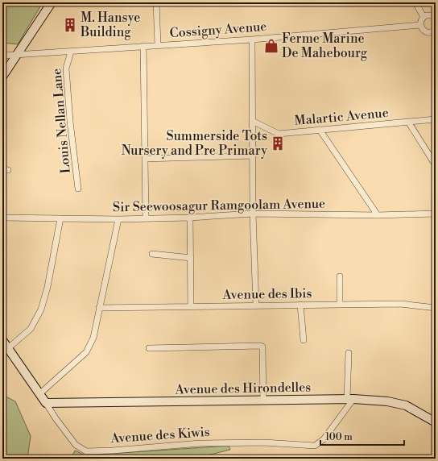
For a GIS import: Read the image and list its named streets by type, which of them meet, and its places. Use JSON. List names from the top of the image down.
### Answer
{
  "streets": {
    "main road": ["Avenue des Hirondelles", "Avenue des Kiwis"],
    "street": [
      "Cossigny Avenue",
      "Malartic Avenue",
      "Louis Nellan Lane",
      "Sir Seewoosagur Ramgoolam Avenue",
      "Avenue des Ibis"
    ]
  },
  "crossings": [
    ["Cossigny Avenue", "Louis Nellan Lane"],
    ["Avenue des Hirondelles", "Avenue des Kiwis"]
  ],
  "places": {
    "building": ["M. Hansye Building", "Summerside Tots Nursery and Pre Primary"],
    "shop": ["Ferme Marine De Mahebourg"]
  },
  "scale_bar": "100 m"
}
